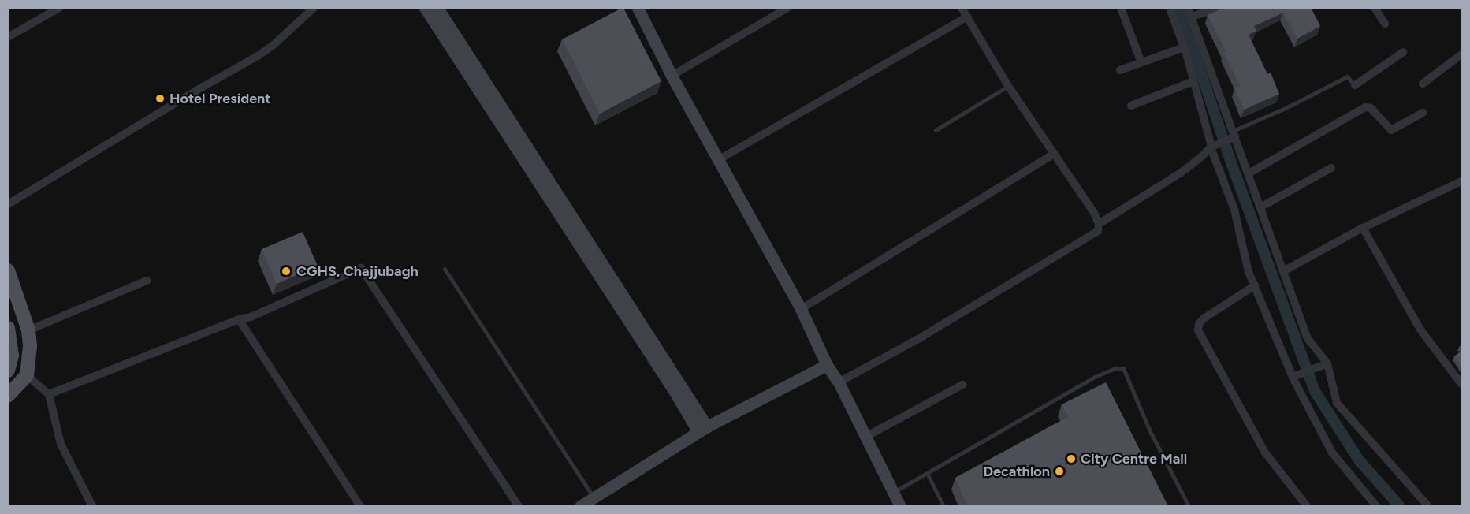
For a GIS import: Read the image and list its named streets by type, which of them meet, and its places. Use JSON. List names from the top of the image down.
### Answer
{
  "places": [
    "Hotel President",
    "CGHS, Chajjubagh",
    "City Centre Mall",
    "Decathlon"
  ]
}
